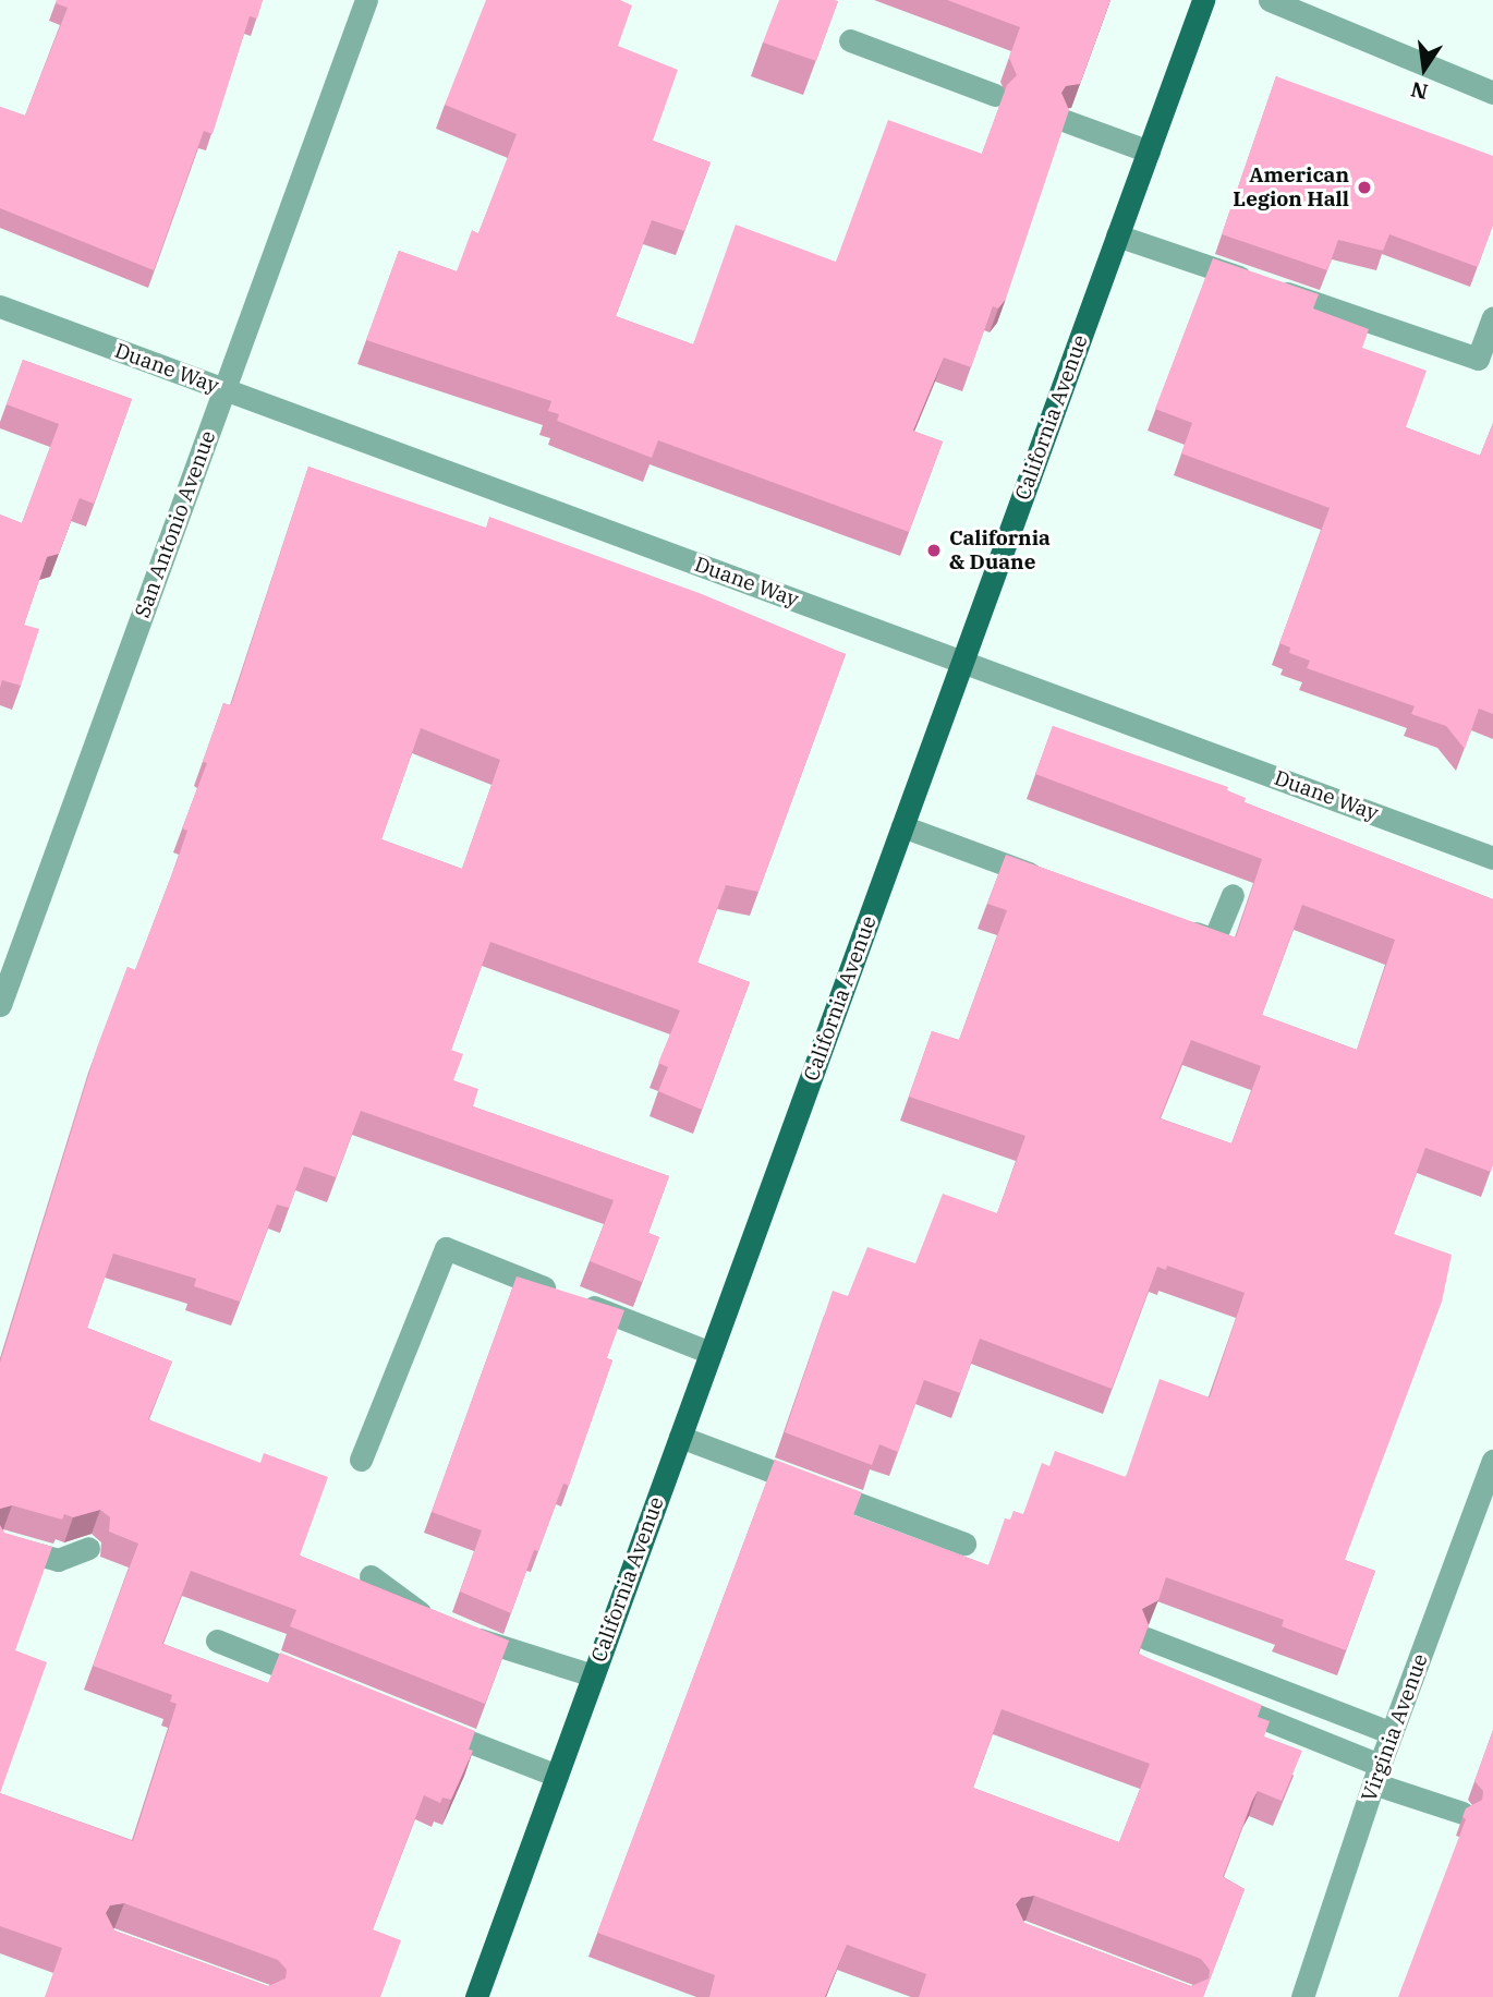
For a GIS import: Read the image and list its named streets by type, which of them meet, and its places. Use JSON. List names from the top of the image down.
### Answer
{
  "streets": {
    "main road": ["California Avenue"],
    "street": ["Duane Way", "San Antonio Avenue", "Virginia Avenue"]
  },
  "crossings": [
    ["Duane Way", "California Avenue"],
    ["Duane Way", "San Antonio Avenue"]
  ],
  "places": ["American Legion Hall", "California & Duane"],
  "north": "bottom"
}
